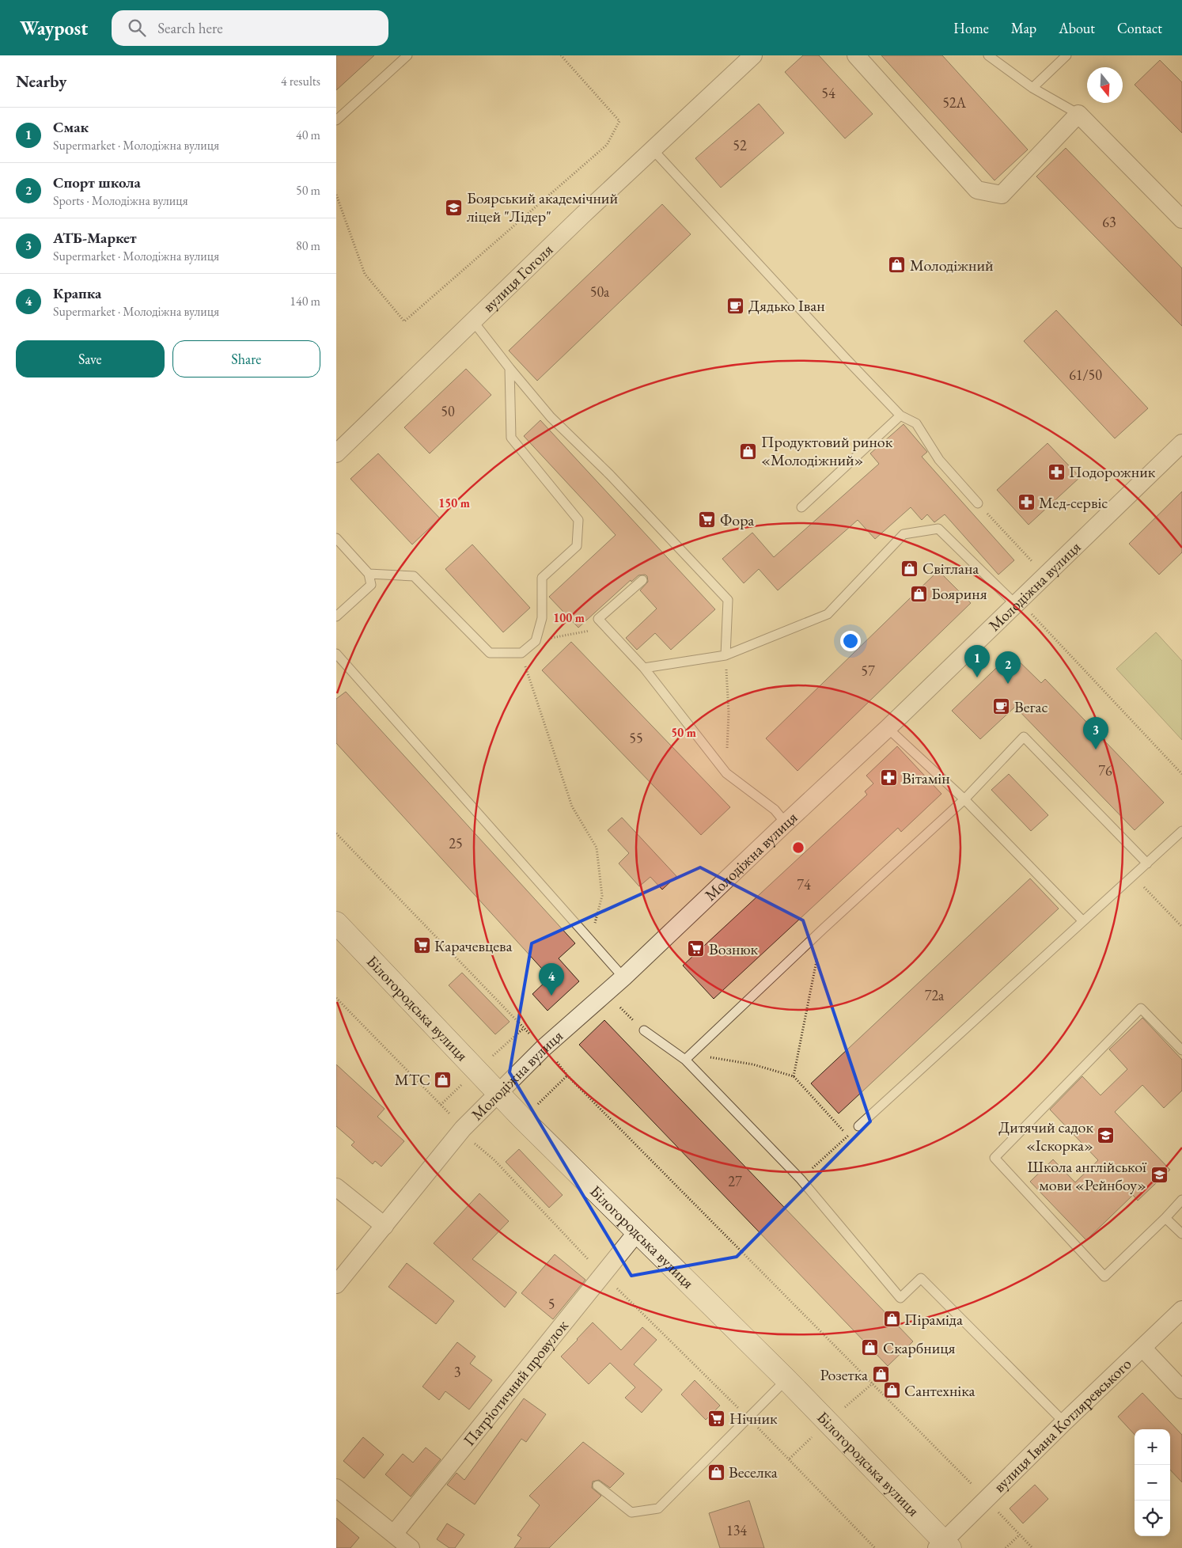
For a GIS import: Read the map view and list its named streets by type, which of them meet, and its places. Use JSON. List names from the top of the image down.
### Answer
{
  "streets": {
    "street": [
      "вулиця Гоголя",
      "Молодіжна вулиця",
      "Білогородська вулиця",
      "Патріотичний провулок",
      "вулиця Івана Котляревського"
    ]
  },
  "crossings": [
    ["Молодіжна вулиця", "Білогородська вулиця"],
    ["Білогородська вулиця", "Патріотичний провулок"],
    ["Білогородська вулиця", "вулиця Івана Котляревського"]
  ],
  "places": {
    "school or university": ["Боярський академічний ліцей \"Лідер\"", "Дитячий садок «Іскорка»", "Школа англійської мови «Рейнбоу»"],
    "shop": [
      "Молодіжний",
      "Продуктовий ринок «Молодіжний»",
      "Світлана",
      "Бояриня",
      "МТС",
      "Піраміда",
      "Скарбниця",
      "Розетка",
      "Сантехніка",
      "Веселка"
    ],
    "cafe": ["Дядько Іван", "Вегас"],
    "pharmacy": ["Подорожник", "Мед-сервіс", "Вітамін"],
    "supermarket": [
      "Фора",
      "Карачевцева",
      "Вознюк",
      "Нічник"
    ]
  },
  "house_numbers": [
    "54",
    "52А",
    "52",
    "63",
    "50а",
    "61/50",
    "50",
    "57",
    "55",
    "76",
    "25",
    "74",
    "72а",
    "27",
    "5",
    "3",
    "134"
  ],
  "north": "bottom",
  "page": {
    "header": "Waypost",
    "search": "Search here",
    "nav": [
      "Home",
      "Map",
      "About",
      "Contact"
    ],
    "heading": ["Nearby", "4 results"],
    "list": [
      {
        "mark": "1",
        "name": "Смак",
        "note": "Supermarket · Молодіжна вулиця",
        "value": "40 m"
      },
      {
        "mark": "2",
        "name": "Спорт школа",
        "note": "Sports · Молодіжна вулиця",
        "value": "50 m"
      },
      {
        "mark": "3",
        "name": "АТБ-Маркет",
        "note": "Supermarket · Молодіжна вулиця",
        "value": "80 m"
      },
      {
        "mark": "4",
        "name": "Крапка",
        "note": "Supermarket · Молодіжна вулиця",
        "value": "140 m"
      }
    ],
    "buttons": ["Save", "Share"],
    "pins": [
      "1",
      "2",
      "3",
      "4"
    ],
    "map_buttons": ["+", "−"]
  },
  "rings": ["150 m", "100 m", "50 m"]
}
